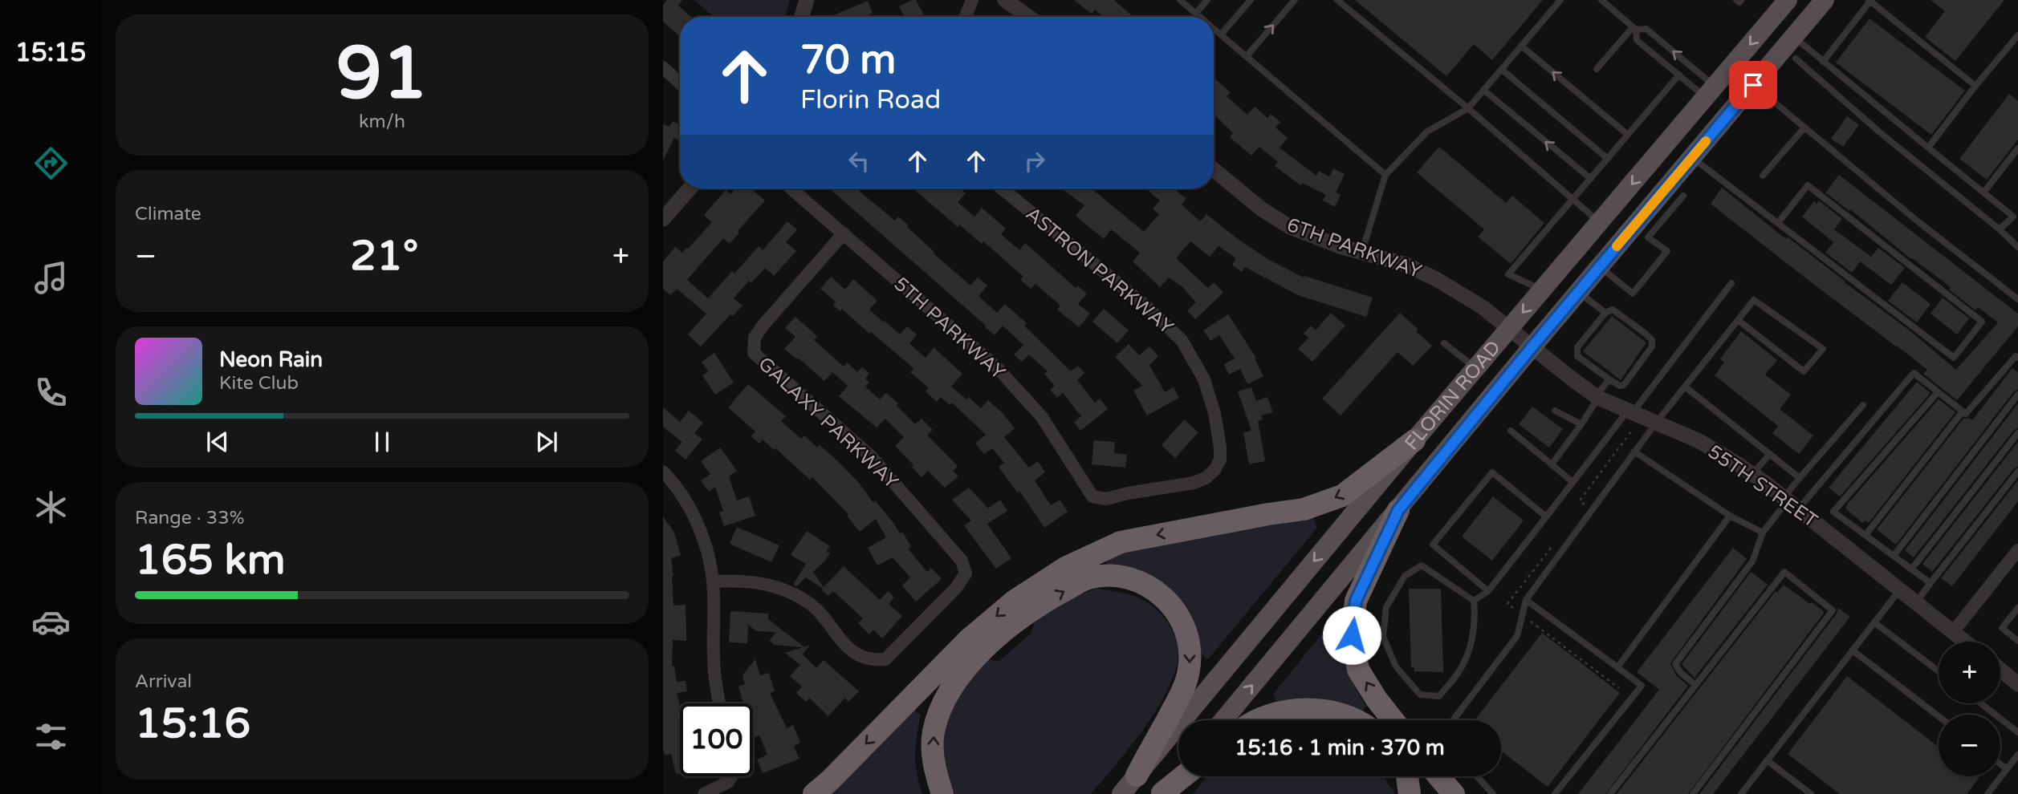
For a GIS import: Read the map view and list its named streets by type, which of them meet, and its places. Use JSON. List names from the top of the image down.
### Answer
{
  "streets": {
    "main road": ["FLORIN ROAD"],
    "street": [
      "6TH PARKWAY",
      "ASTRON PARKWAY",
      "5TH PARKWAY",
      "GALAXY PARKWAY",
      "55TH STREET"
    ]
  },
  "crossings": [
    ["6TH PARKWAY", "FLORIN ROAD"],
    ["6TH PARKWAY", "55TH STREET"],
    ["ASTRON PARKWAY", "5TH PARKWAY"],
    ["5TH PARKWAY", "GALAXY PARKWAY"],
    ["FLORIN ROAD", "55TH STREET"]
  ],
  "page": {
    "tabs": "15:15",
    "tile": [
      ["91", "km/h"],
      "Climate",
      ["Range · 33%", "165 km"],
      ["Arrival", "15:16"]
    ],
    "turn": ["70 m", "Florin Road"],
    "heat": ["−", "21°", "+"],
    "song": ["Neon Rain", "Kite Club"],
    "map_buttons": ["+", "−"],
    "limit": "100",
    "trip": "15:16 · 1 min · 370 m"
  }
}
